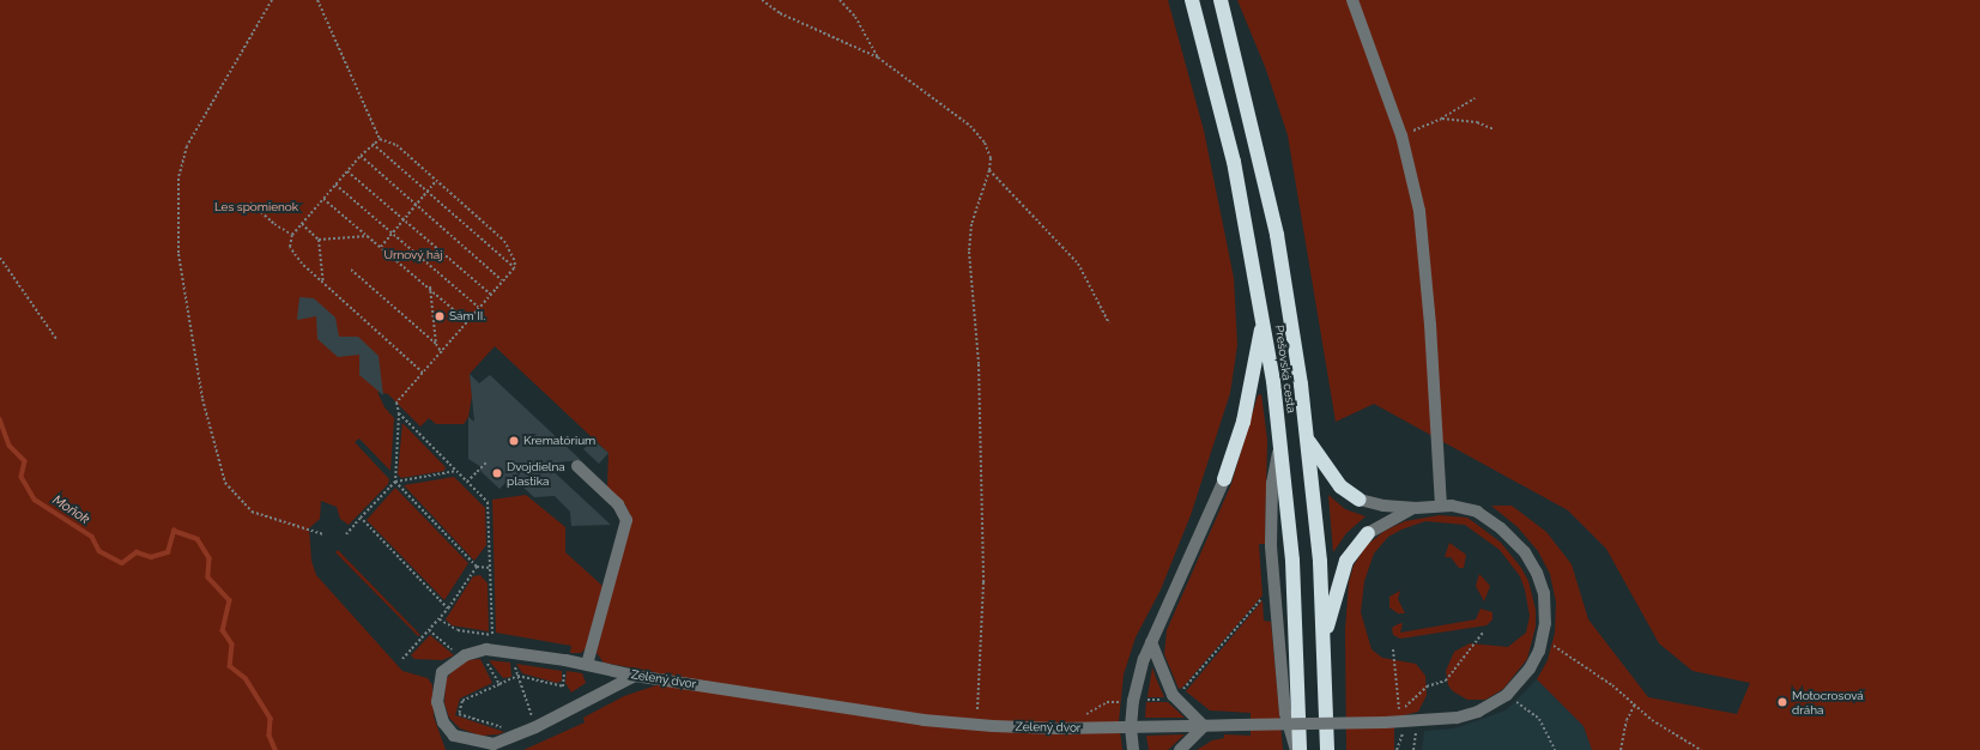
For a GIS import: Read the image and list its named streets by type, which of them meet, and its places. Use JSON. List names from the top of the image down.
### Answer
{
  "streets": {
    "highway": ["Prešovská cesta"],
    "street": ["Zelený dvor"]
  },
  "water": ["Moňok"],
  "parks": ["Les spomienok", "Urnový háj"],
  "places": [
    "Sám II.",
    "Krematórium",
    "Dvojdielna plastika",
    "Motocrosová dráha"
  ]
}
